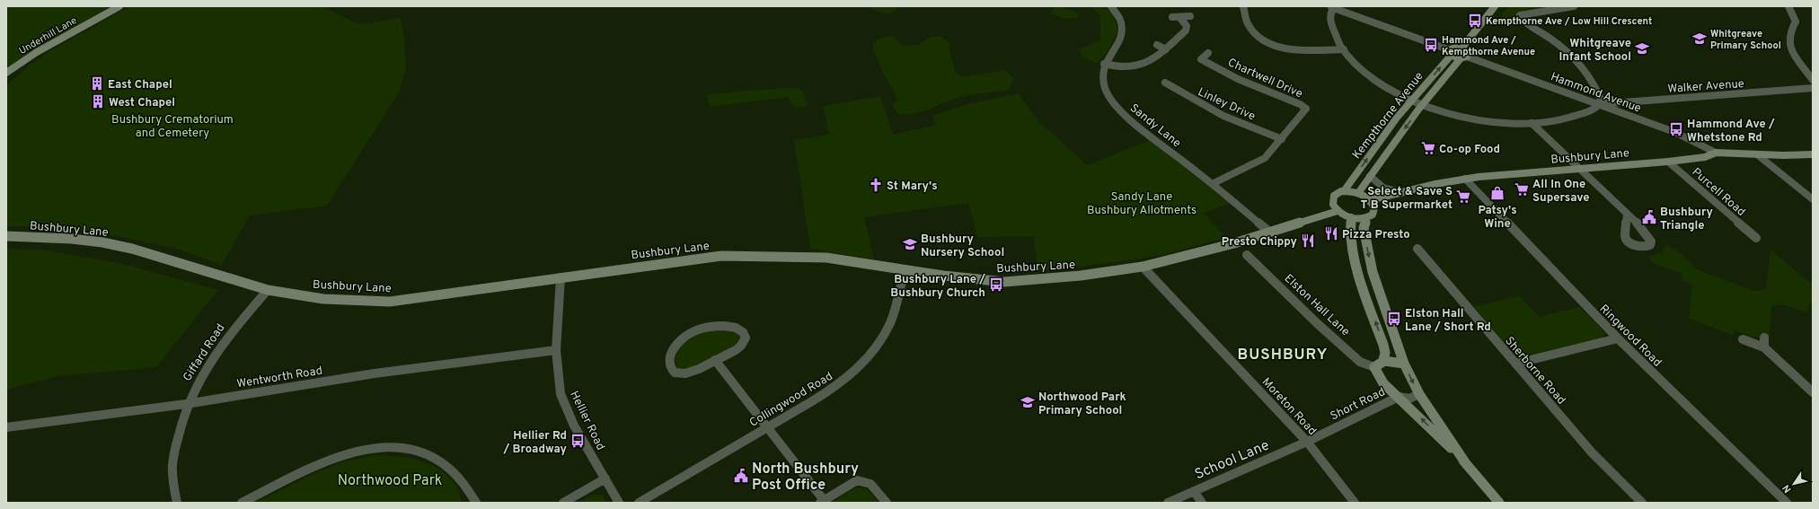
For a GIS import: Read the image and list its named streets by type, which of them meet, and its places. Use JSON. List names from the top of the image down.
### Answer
{
  "streets": {
    "street": [
      "Underhill Lane",
      "Chartwell Drive",
      "Walker Avenue",
      "Hammond Avenue",
      "Linley Drive",
      "Kempthorne Avenue",
      "Sandy Lane",
      "Bushbury Lane",
      "Purcell Road",
      "Elston Hall Lane",
      "Ringwood Road",
      "Giffard Road",
      "Sherborne Road",
      "Wentworth Road",
      "Collingwood Road",
      "Short Road",
      "Moreton Road",
      "Hellier Road",
      "School Lane"
    ]
  },
  "crossings": [
    ["Chartwell Drive", "Linley Drive"],
    ["Chartwell Drive", "Sandy Lane"],
    ["Walker Avenue", "Hammond Avenue"],
    ["Hammond Avenue", "Kempthorne Avenue"],
    ["Hammond Avenue", "Bushbury Lane"],
    ["Kempthorne Avenue", "Bushbury Lane"],
    ["Sandy Lane", "Bushbury Lane"],
    ["Bushbury Lane", "Purcell Road"],
    ["Bushbury Lane", "Ringwood Road"],
    ["Bushbury Lane", "Giffard Road"],
    ["Bushbury Lane", "Collingwood Road"],
    ["Bushbury Lane", "Moreton Road"],
    ["Bushbury Lane", "Hellier Road"],
    ["Giffard Road", "Wentworth Road"],
    ["Wentworth Road", "Hellier Road"],
    ["Short Road", "Moreton Road"],
    ["Short Road", "School Lane"],
    ["Moreton Road", "School Lane"]
  ],
  "districts": ["BUSHBURY"],
  "parks": ["Bushbury Crematorium and Cemetery", "Sandy Lane Bushbury Allotments", "Northwood Park"],
  "places": {
    "bus stop": [
      "Kempthorne Ave / Low Hill Crescent",
      "Hammond Ave / Kempthorne Avenue",
      "Hammond Ave / Whetstone Rd",
      "Bushbury Lane / Bushbury Church",
      "Elston Hall Lane / Short Rd",
      "Hellier Rd / Broadway"
    ],
    "school or university": [
      "Whitgreave Primary School",
      "Whitgreave Infant School",
      "Bushbury Nursery School",
      "Northwood Park Primary School"
    ],
    "building": ["East Chapel", "West Chapel"],
    "supermarket": ["Co-op Food", "All In One Supersave", "Select & Save S T B Supermarket"],
    "church": ["St Mary's"],
    "shop": ["Patsy's Wine"],
    "public building": ["Bushbury Triangle", "North Bushbury Post Office"],
    "restaurant": ["Pizza Presto", "Presto Chippy"]
  },
  "north": "bottom left"
}
